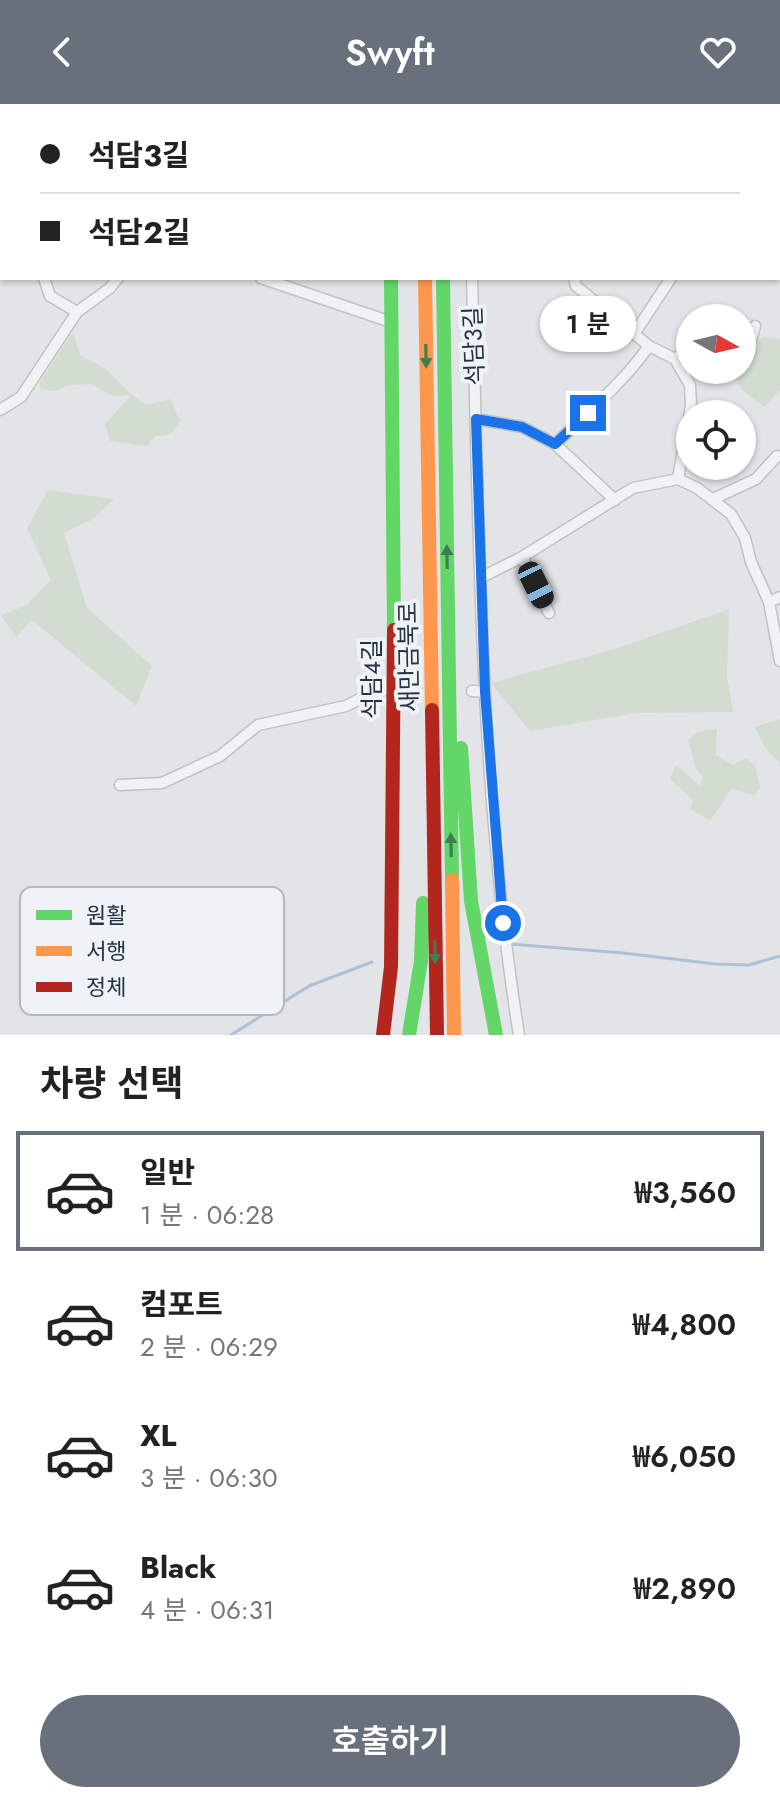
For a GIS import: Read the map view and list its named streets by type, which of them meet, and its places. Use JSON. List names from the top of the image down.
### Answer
{
  "streets": {
    "main road": ["새만금북로", "석담4길"],
    "street": ["석담3길"]
  },
  "legend": ["원활", "서행", "정체"],
  "north": "right",
  "page": {
    "header": "Swyft",
    "banner": ["석담3길", "석담2길"],
    "bubble": "1 분",
    "heading": "차량 선택",
    "list": [
      {
        "name": "일반",
        "note": "1 분 · 06:28",
        "value": "₩3,560"
      },
      {
        "name": "컴포트",
        "note": "2 분 · 06:29",
        "value": "₩4,800"
      },
      {
        "name": "XL",
        "note": "3 분 · 06:30",
        "value": "₩6,050"
      },
      {
        "name": "Black",
        "note": "4 분 · 06:31",
        "value": "₩2,890"
      }
    ],
    "buttons": "호출하기"
  }
}
